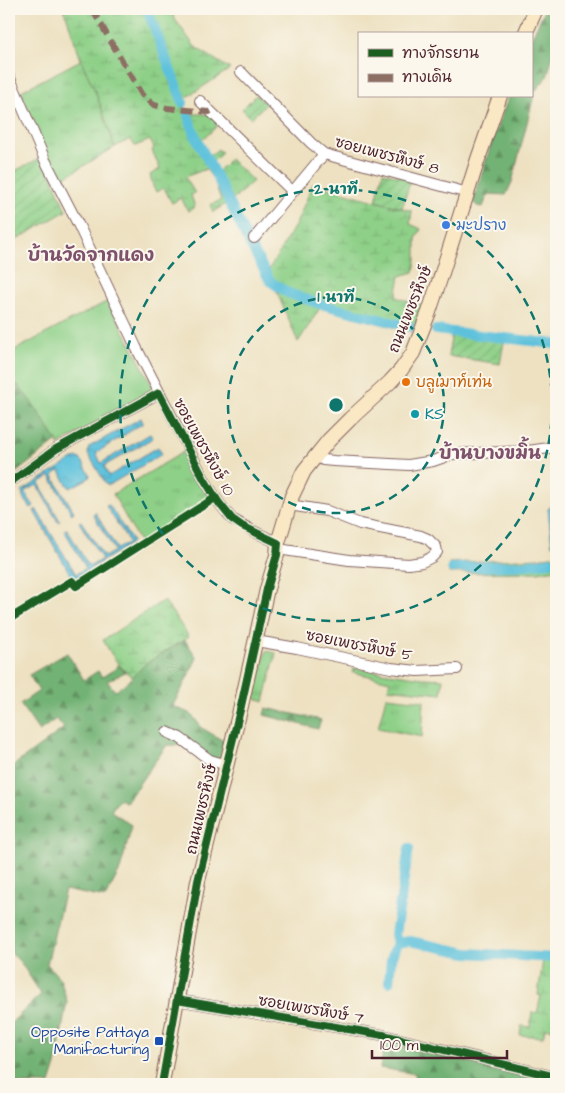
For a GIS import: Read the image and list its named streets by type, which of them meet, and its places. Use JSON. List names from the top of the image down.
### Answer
{
  "streets": {
    "main road": ["ถนนเพชรหึงษ์"],
    "street": [
      "ซอยเพชรหึงษ์ 8",
      "ซอยเพชรหึงษ์ 10",
      "ซอยเพชรหึงษ์ 5",
      "ซอยเพชรหึงษ์ 7"
    ]
  },
  "crossings": [
    ["ซอยเพชรหึงษ์ 8", "ถนนเพชรหึงษ์"],
    ["ถนนเพชรหึงษ์", "ซอยเพชรหึงษ์ 10"],
    ["ถนนเพชรหึงษ์", "ซอยเพชรหึงษ์ 5"],
    ["ถนนเพชรหึงษ์", "ซอยเพชรหึงษ์ 7"]
  ],
  "districts": ["บ้านวัดจากแดง", "บ้านบางขมิ้น"],
  "places": {
    "other": ["มะปราง", "บลูเมาท์เท่น", "KS"],
    "transit": ["Opposite Pattaya Manifacturing"]
  },
  "legend": ["ทางจักรยาน", "ทางเดิน"],
  "scale_bar": "100 m",
  "rings": ["2 นาที", "1 นาที"]
}
